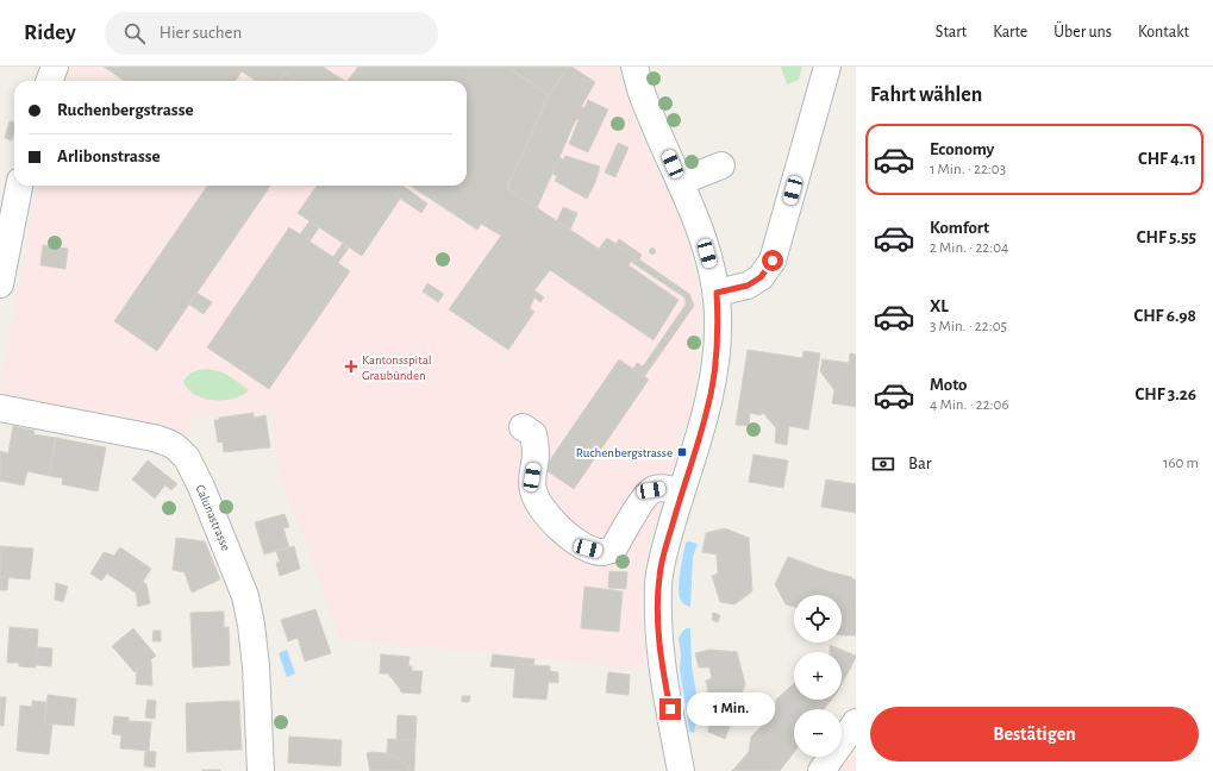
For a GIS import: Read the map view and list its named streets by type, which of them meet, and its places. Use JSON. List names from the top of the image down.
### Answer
{
  "streets": {
    "street": ["Calunastrasse"]
  },
  "places": {
    "health": ["Kantonsspital Graubünden"],
    "transit": ["Ruchenbergstrasse"]
  },
  "page": {
    "header": "Ridey",
    "search": "Hier suchen",
    "nav": [
      "Start",
      "Karte",
      "Über uns",
      "Kontakt"
    ],
    "heading": "Fahrt wählen",
    "banner": ["Ruchenbergstrasse", "Arlibonstrasse"],
    "list": [
      {
        "name": "Economy",
        "note": "1 Min. · 22:03",
        "value": "CHF 4.11"
      },
      {
        "name": "Komfort",
        "note": "2 Min. · 22:04",
        "value": "CHF 5.55"
      },
      {
        "name": "XL",
        "note": "3 Min. · 22:05",
        "value": "CHF 6.98"
      },
      {
        "name": "Moto",
        "note": "4 Min. · 22:06",
        "value": "CHF 3.26"
      }
    ],
    "pay": ["Bar", "160 m"],
    "map_buttons": ["+", "−"],
    "bubble": "1 Min.",
    "buttons": "Bestätigen"
  }
}
